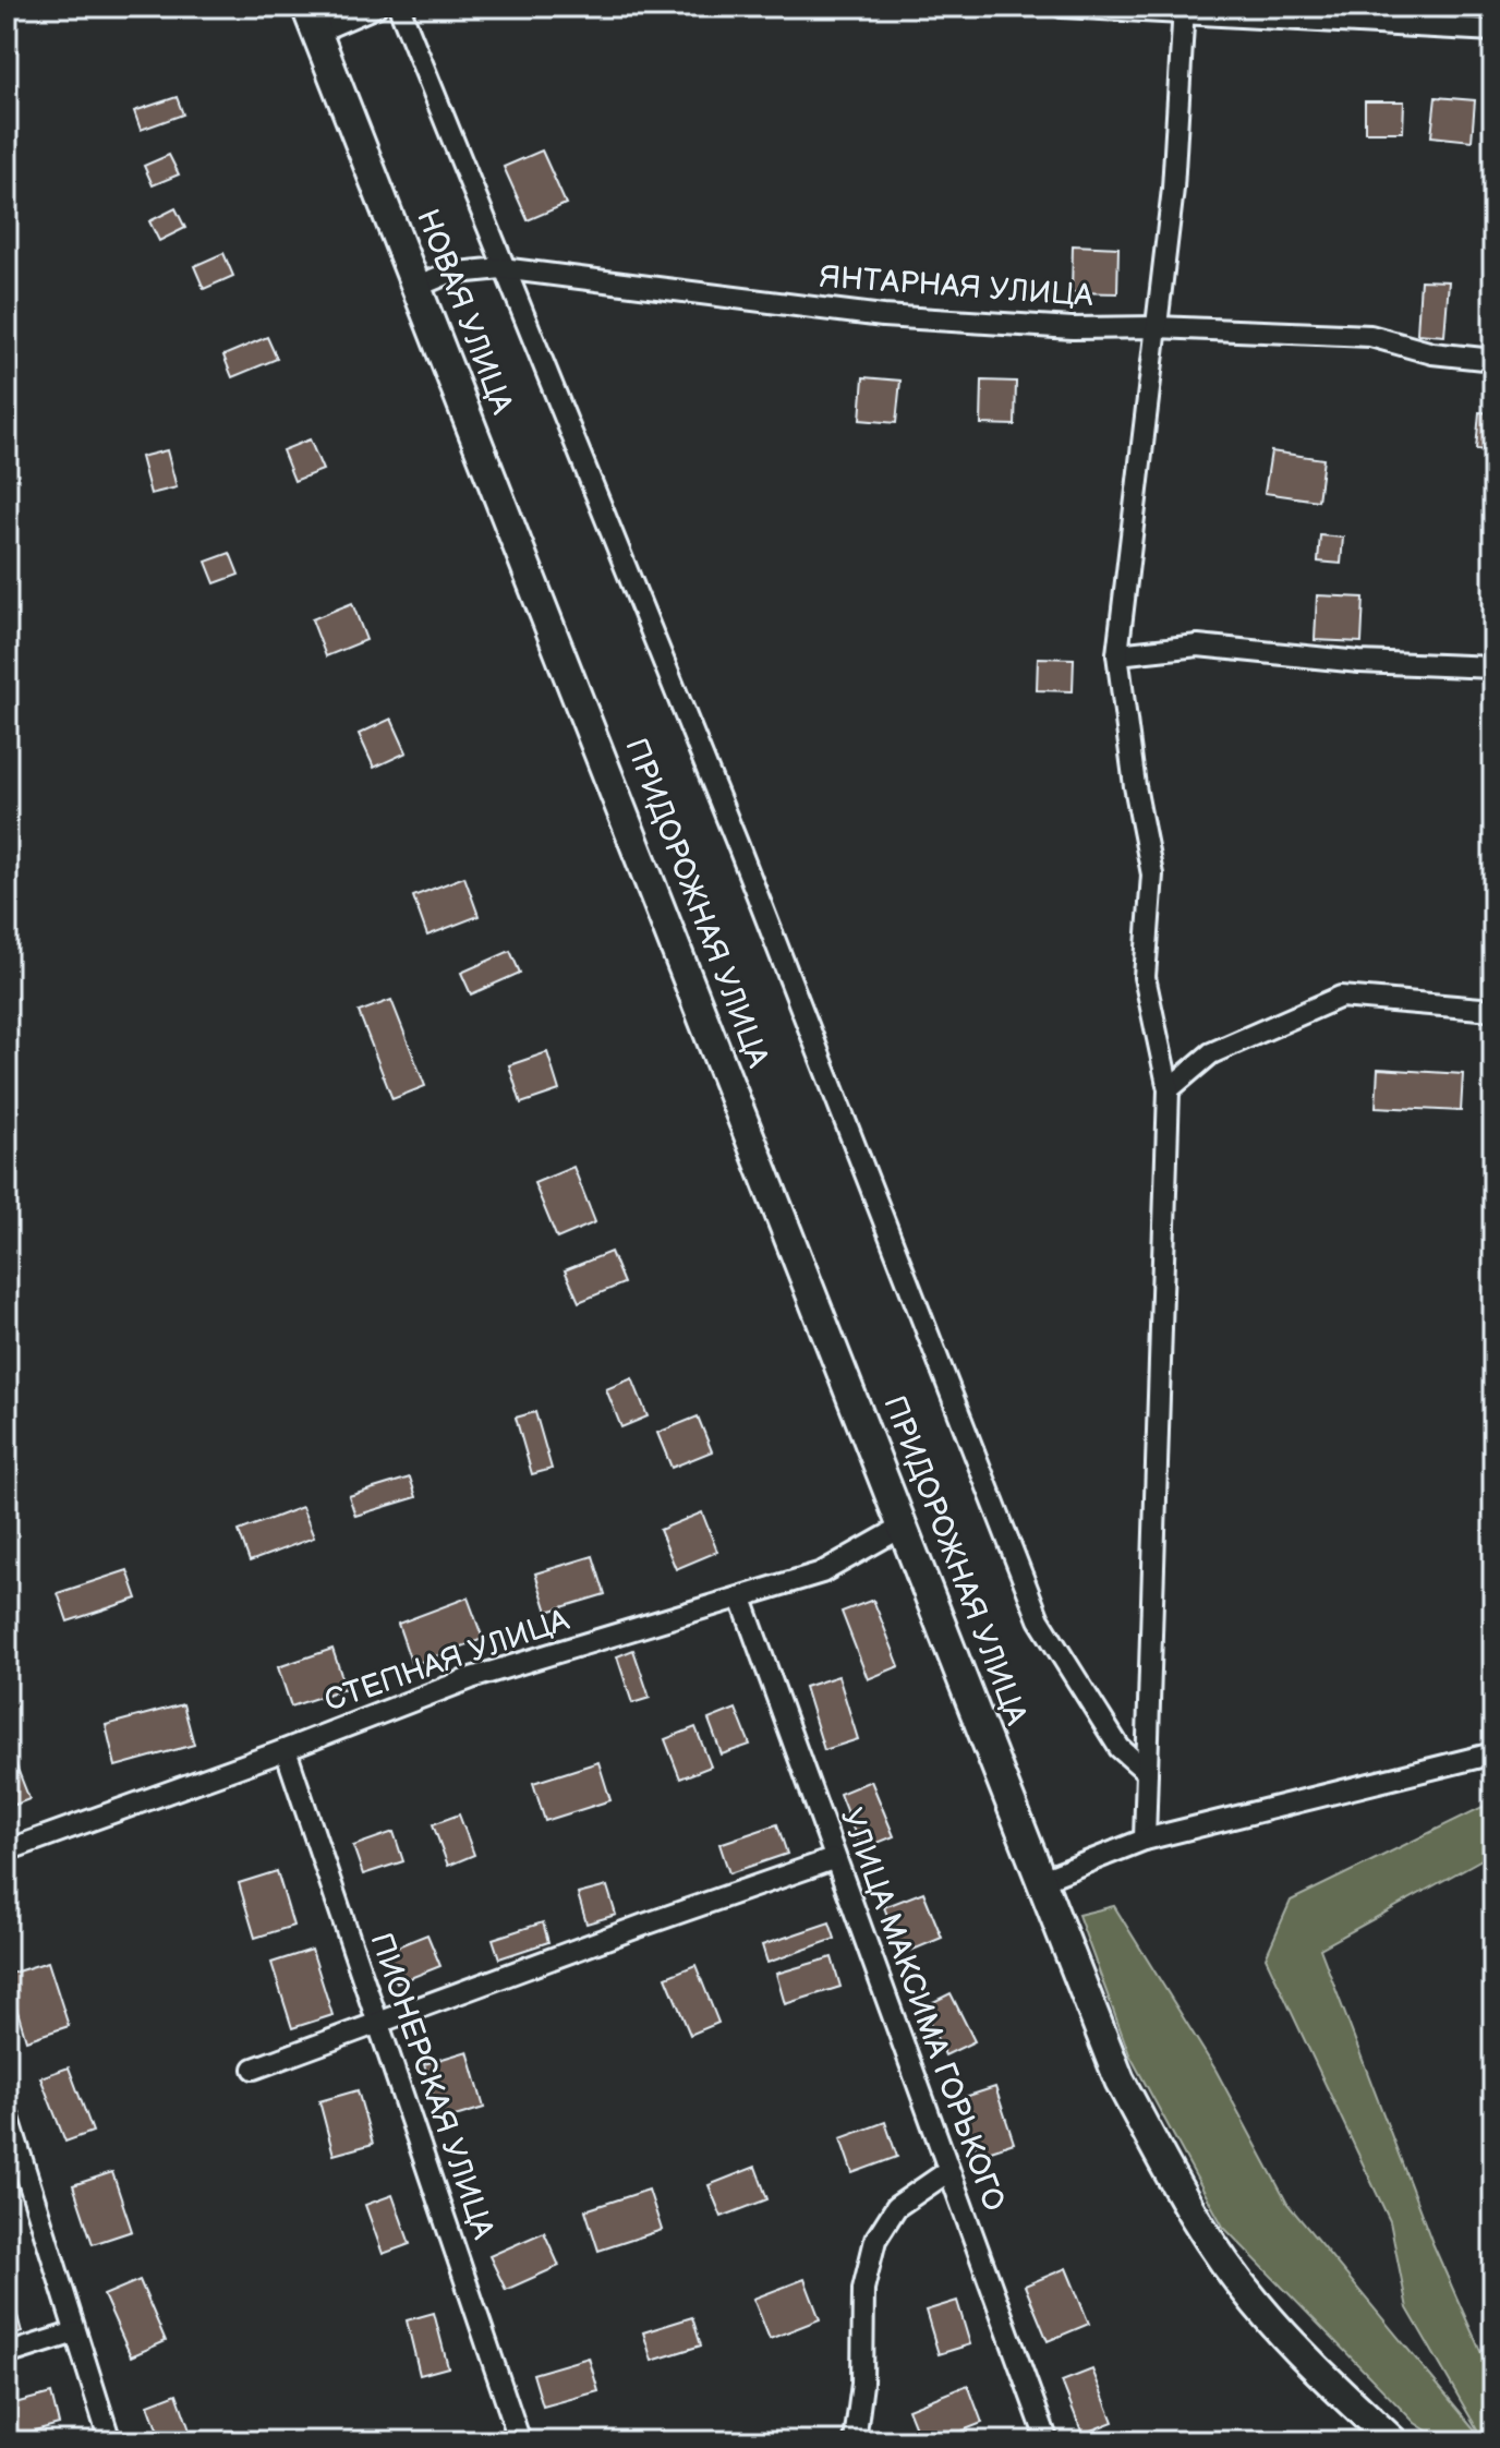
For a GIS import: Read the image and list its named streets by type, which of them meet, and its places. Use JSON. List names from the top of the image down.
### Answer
{
  "streets": {
    "street": [
      "ЯНТАРНАЯ УЛИЦА",
      "НОВАЯ УЛИЦА",
      "ПРИДОРОЖНАЯ УЛИЦА",
      "СТЕПНАЯ УЛИЦА",
      "УЛИЦА МАКСИМА ГОРЬКОГО",
      "ПИОНЕРСКАЯ УЛИЦА"
    ]
  },
  "crossings": [
    ["ЯНТАРНАЯ УЛИЦА", "НОВАЯ УЛИЦА"],
    ["НОВАЯ УЛИЦА", "ПРИДОРОЖНАЯ УЛИЦА"],
    ["ПРИДОРОЖНАЯ УЛИЦА", "СТЕПНАЯ УЛИЦА"],
    ["СТЕПНАЯ УЛИЦА", "УЛИЦА МАКСИМА ГОРЬКОГО"],
    ["СТЕПНАЯ УЛИЦА", "ПИОНЕРСКАЯ УЛИЦА"]
  ]
}
